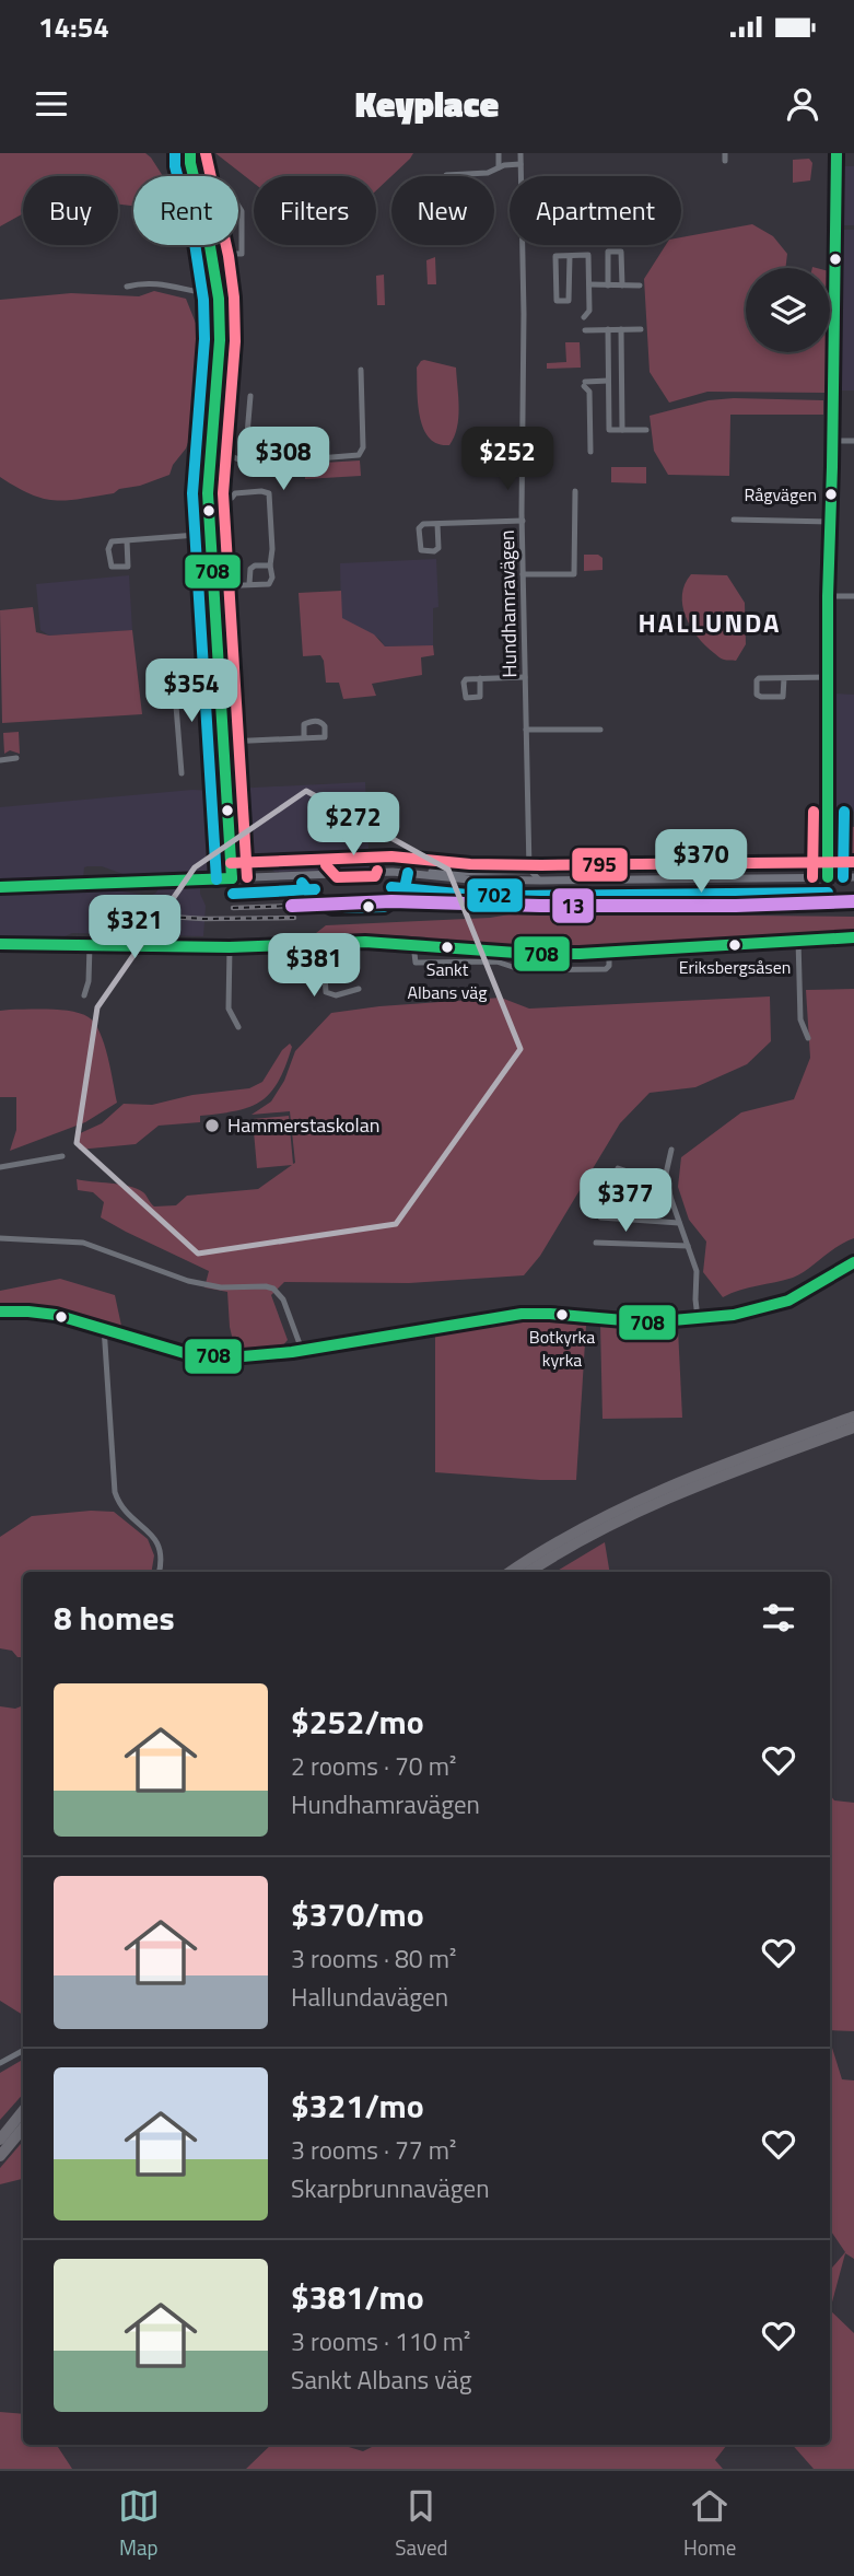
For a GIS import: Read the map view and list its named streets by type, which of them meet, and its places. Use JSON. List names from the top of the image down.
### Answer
{
  "streets": {
    "street": ["Hundhamravägen"]
  },
  "districts": ["HALLUNDA"],
  "places": [
    "Rågvägen",
    "Eriksbergsåsen",
    "Sankt Albans väg",
    "Hammerstaskolan",
    "Botkyrka kyrka"
  ],
  "lines": [
    "transit line 708",
    "transit line 702",
    "transit line 795",
    "transit line 13"
  ],
  "page": {
    "status": "14:54",
    "header": "Keyplace",
    "chip": [
      "Buy",
      "Rent",
      "Filters",
      "New",
      "Apartment"
    ],
    "price": [
      "$308",
      "$252",
      "$354",
      "$272",
      "$370",
      "$321",
      "$381",
      "$377"
    ],
    "heading": "8 homes",
    "list": [
      {
        "name": "$252/mo",
        "note": "2 rooms · 70 m² · Hundhamravägen"
      },
      {
        "name": "$370/mo",
        "note": "3 rooms · 80 m² · Hallundavägen"
      },
      {
        "name": "$321/mo",
        "note": "3 rooms · 77 m² · Skarpbrunnavägen"
      },
      {
        "name": "$381/mo",
        "note": "3 rooms · 110 m² · Sankt Albans väg"
      }
    ],
    "tabs": ["Map", "Saved", "Home"]
  }
}
